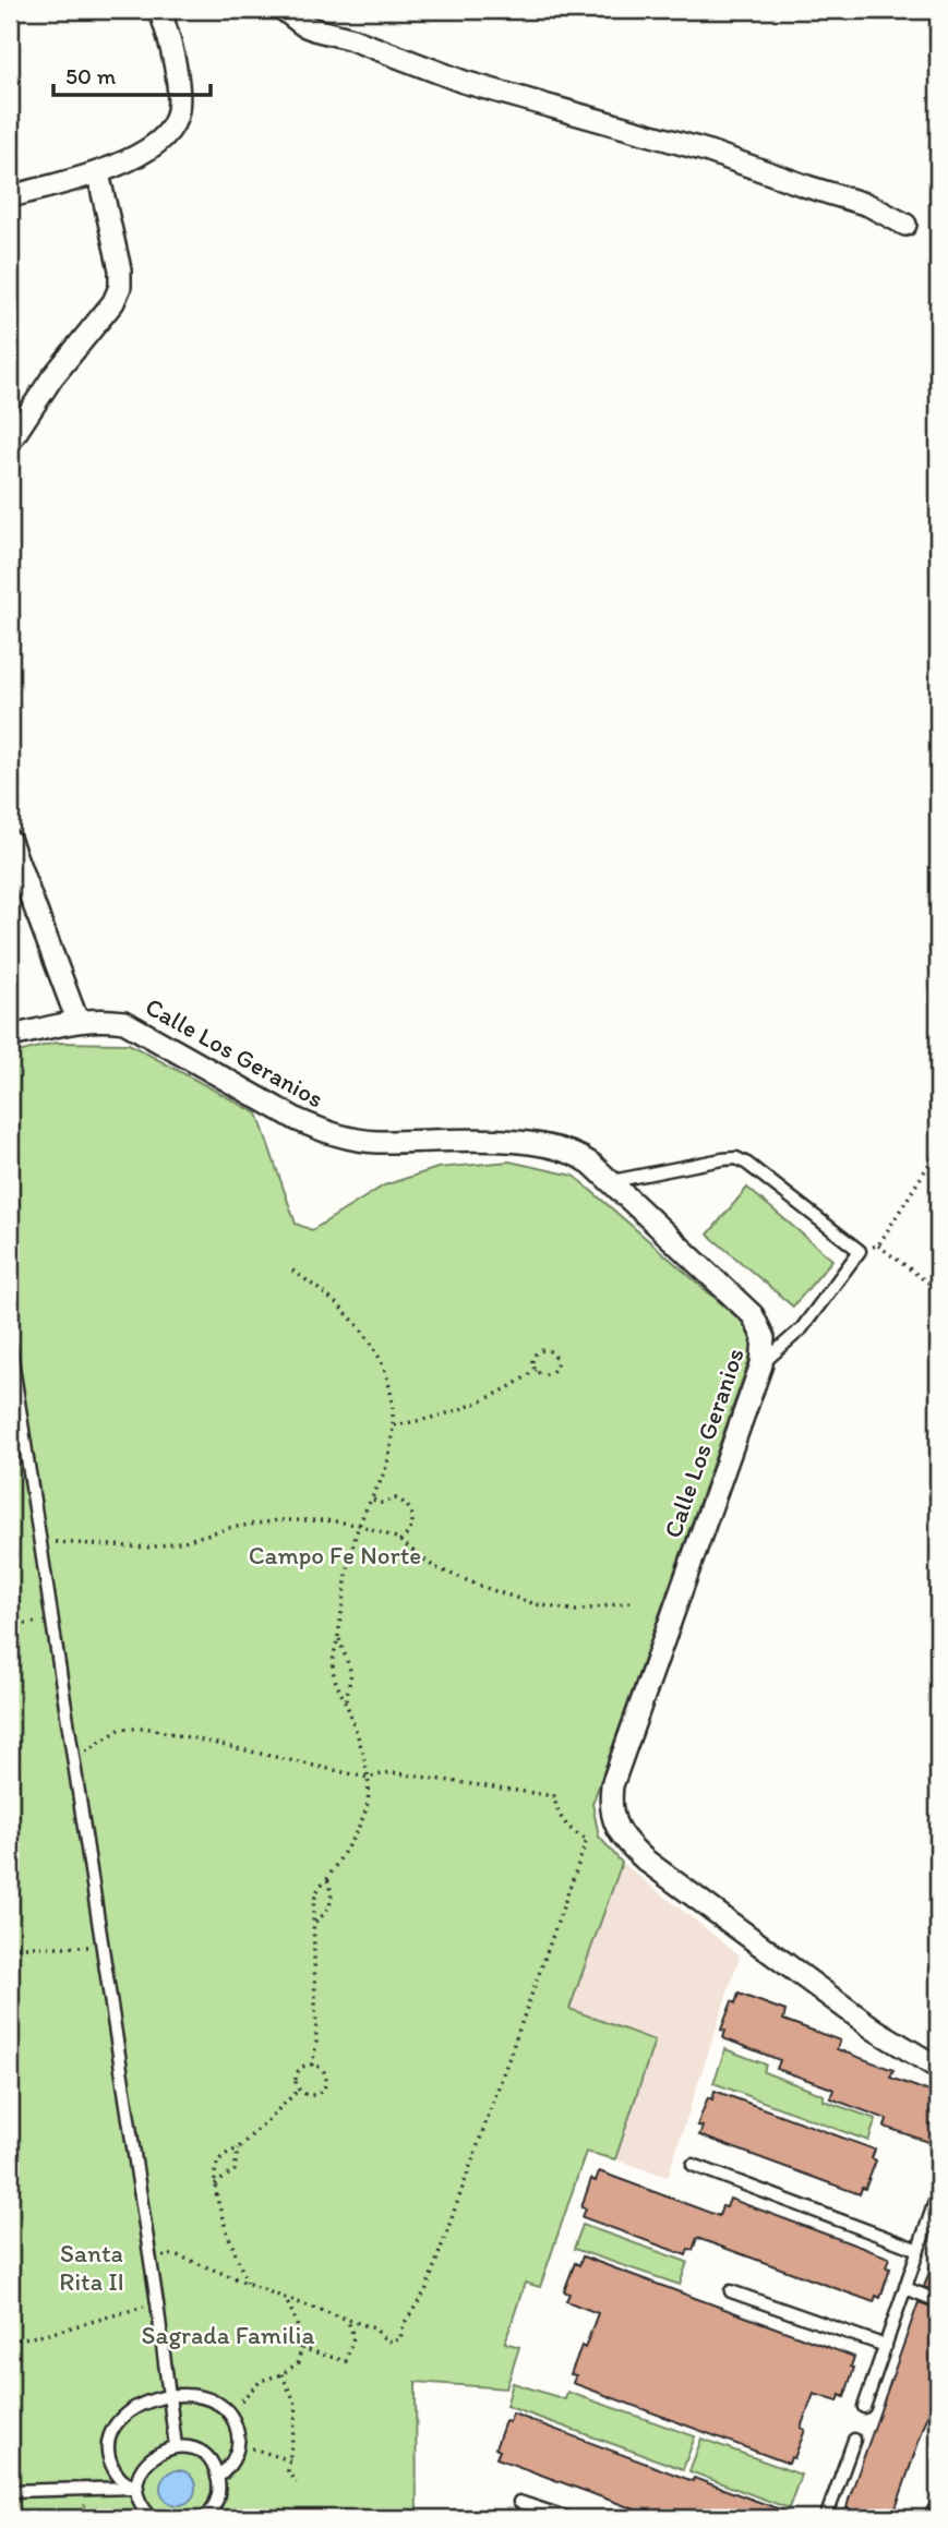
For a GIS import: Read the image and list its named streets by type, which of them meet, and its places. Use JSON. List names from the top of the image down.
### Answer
{
  "streets": {
    "street": ["Calle Los Geranios"]
  },
  "parks": ["Campo Fe Norte", "Santa Rita II", "Sagrada Familia"],
  "scale_bar": "50 m"
}
